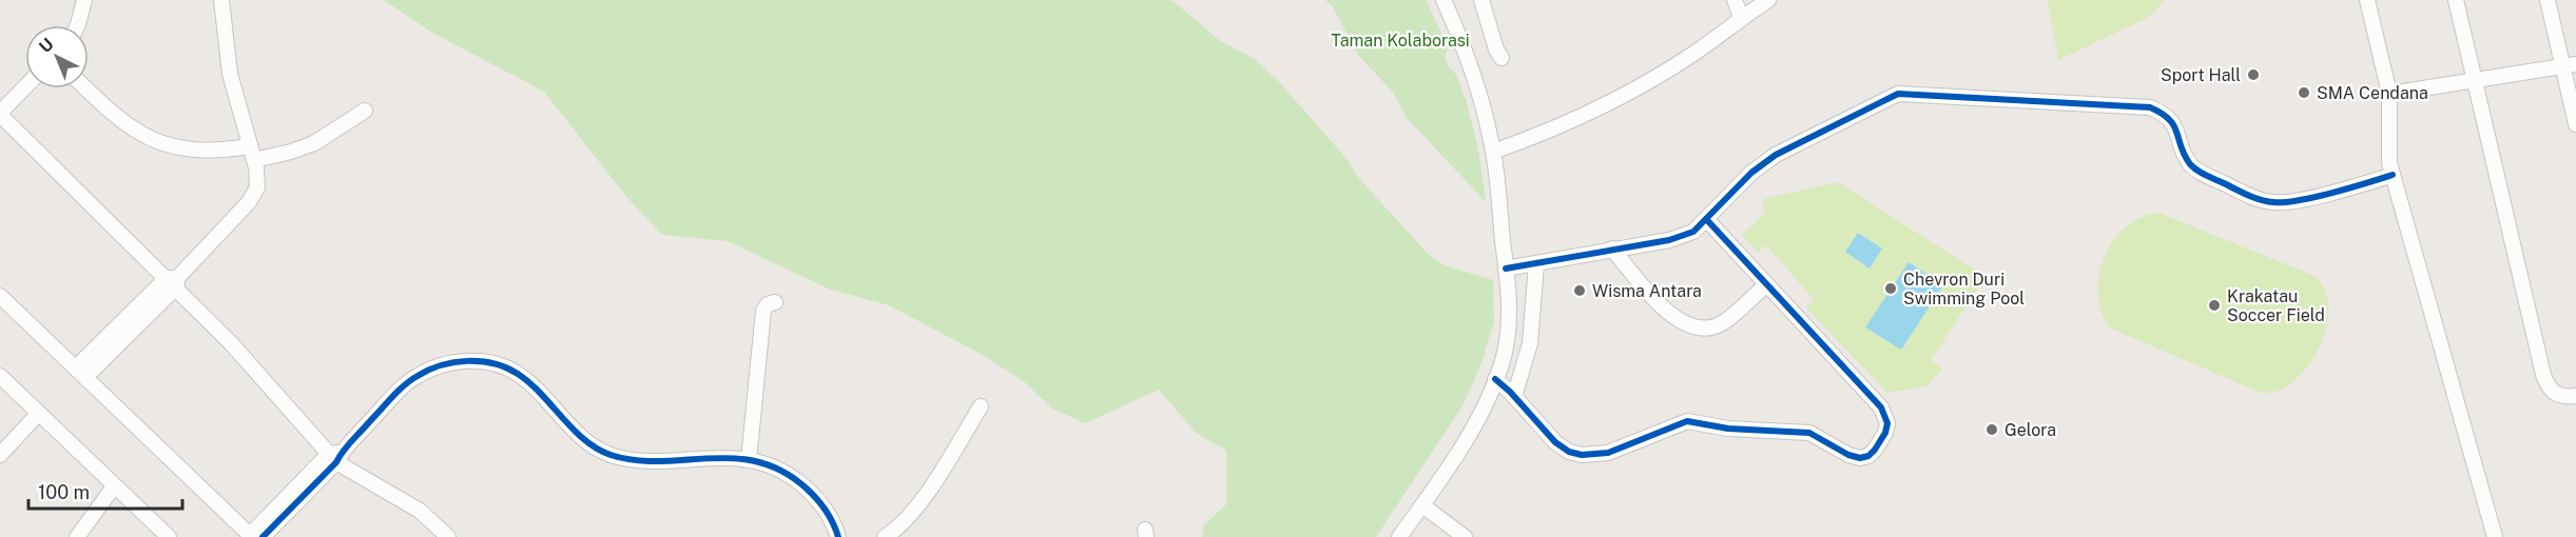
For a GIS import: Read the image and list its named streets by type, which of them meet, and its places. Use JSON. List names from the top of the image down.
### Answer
{
  "parks": ["Taman Kolaborasi"],
  "places": [
    "Sport Hall",
    "SMA Cendana",
    "Chevron Duri Swimming Pool",
    "Wisma Antara",
    "Krakatau Soccer Field",
    "Gelora"
  ],
  "scale_bar": "100 m",
  "north": "top left"
}
